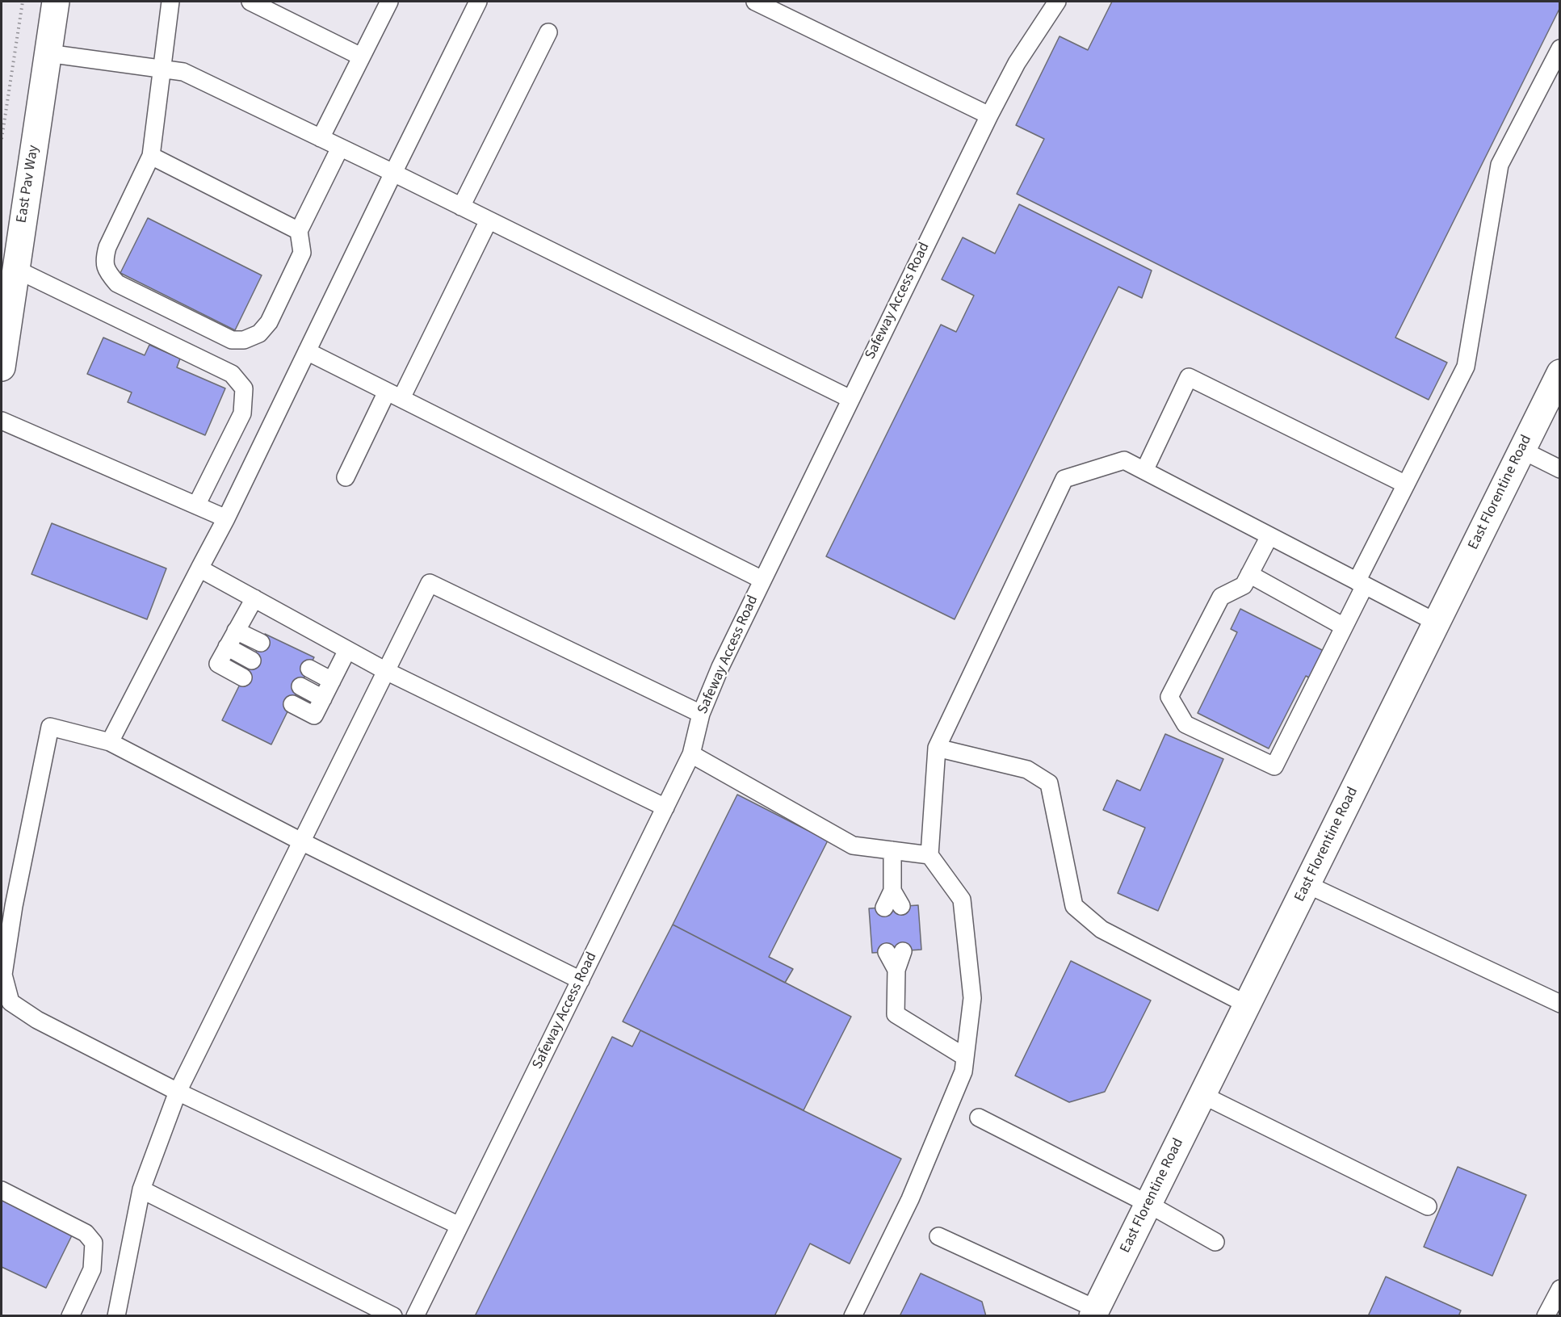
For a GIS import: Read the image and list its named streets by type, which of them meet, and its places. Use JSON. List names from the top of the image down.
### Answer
{
  "streets": {
    "street": ["East Pav Way", "East Florentine Road"],
    "lane": ["Safeway Access Road"]
  }
}
